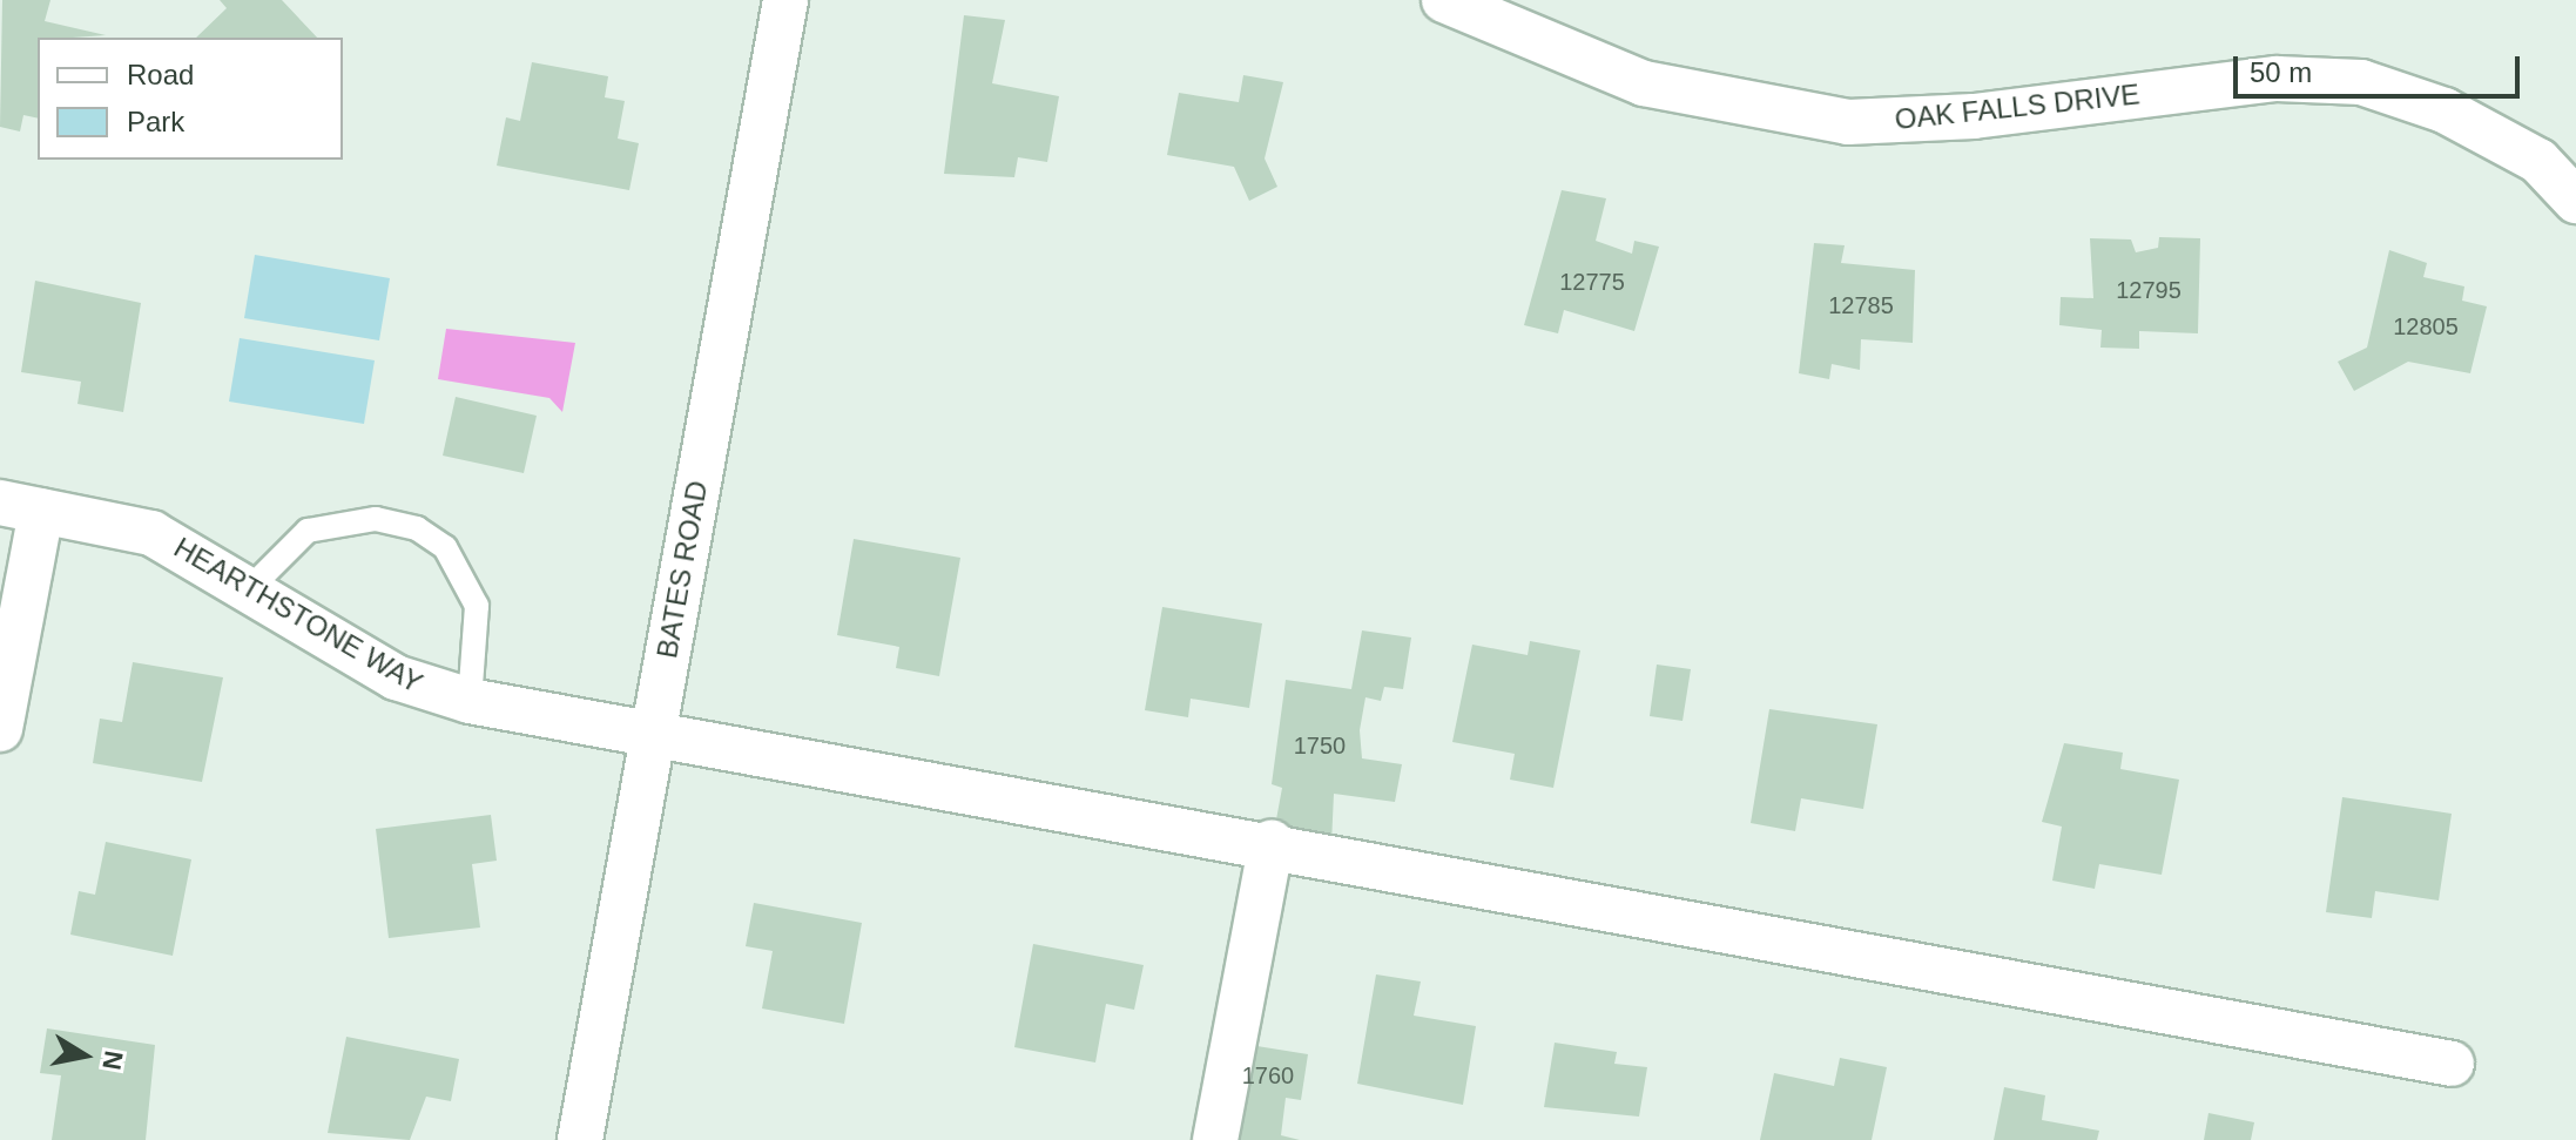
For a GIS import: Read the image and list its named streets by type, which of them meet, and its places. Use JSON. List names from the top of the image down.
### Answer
{
  "streets": {
    "street": ["OAK FALLS DRIVE", "BATES ROAD", "HEARTHSTONE WAY"]
  },
  "crossings": [
    ["BATES ROAD", "HEARTHSTONE WAY"]
  ],
  "house_numbers": [
    "12775",
    "12795",
    "12785",
    "12805",
    "1750",
    "1760"
  ],
  "legend": ["Road", "Park"],
  "scale_bar": "50 m",
  "north": "right"
}
